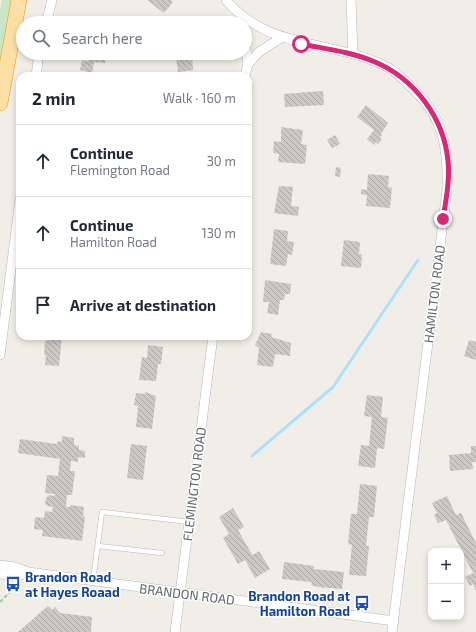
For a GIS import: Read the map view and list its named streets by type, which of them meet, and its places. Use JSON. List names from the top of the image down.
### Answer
{
  "streets": {
    "street": ["HAMILTON ROAD", "FLEMINGTON ROAD", "BRANDON ROAD"]
  },
  "crossings": [
    ["HAMILTON ROAD", "BRANDON ROAD"],
    ["FLEMINGTON ROAD", "BRANDON ROAD"]
  ],
  "places": {
    "bus stop": ["Brandon Road at Hayes Roaad", "Brandon Road at Hamilton Road"]
  },
  "page": {
    "search": "Search here",
    "heading": ["2 min", "Walk · 160 m"],
    "list": [
      ["Continue", "Flemington Road", "30 m"],
      ["Continue", "Hamilton Road", "130 m"],
      "Arrive at destination"
    ],
    "map_buttons": ["+", "−"]
  }
}
